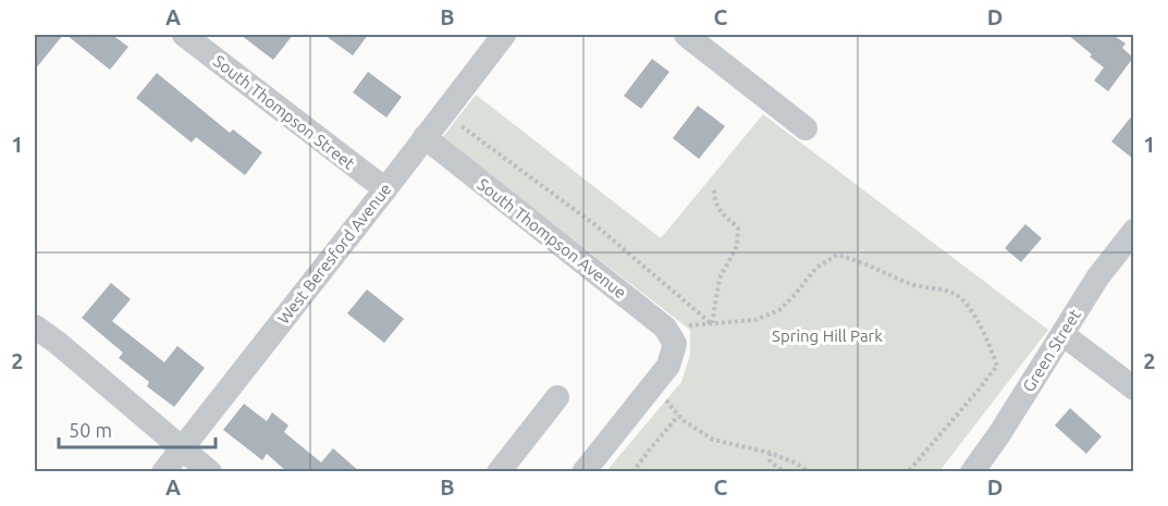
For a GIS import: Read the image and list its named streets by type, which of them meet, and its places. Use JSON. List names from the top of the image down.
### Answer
{
  "streets": {
    "street": [
      "South Thompson Street",
      "South Thompson Avenue",
      "West Beresford Avenue",
      "Green Street"
    ]
  },
  "crossings": [
    ["South Thompson Street", "West Beresford Avenue"],
    ["South Thompson Avenue", "West Beresford Avenue"]
  ],
  "parks": ["Spring Hill Park"],
  "scale_bar": "50 m",
  "grid": {
    "columns": [
      "A",
      "B",
      "C",
      "D"
    ],
    "rows": ["1", "2"]
  }
}
